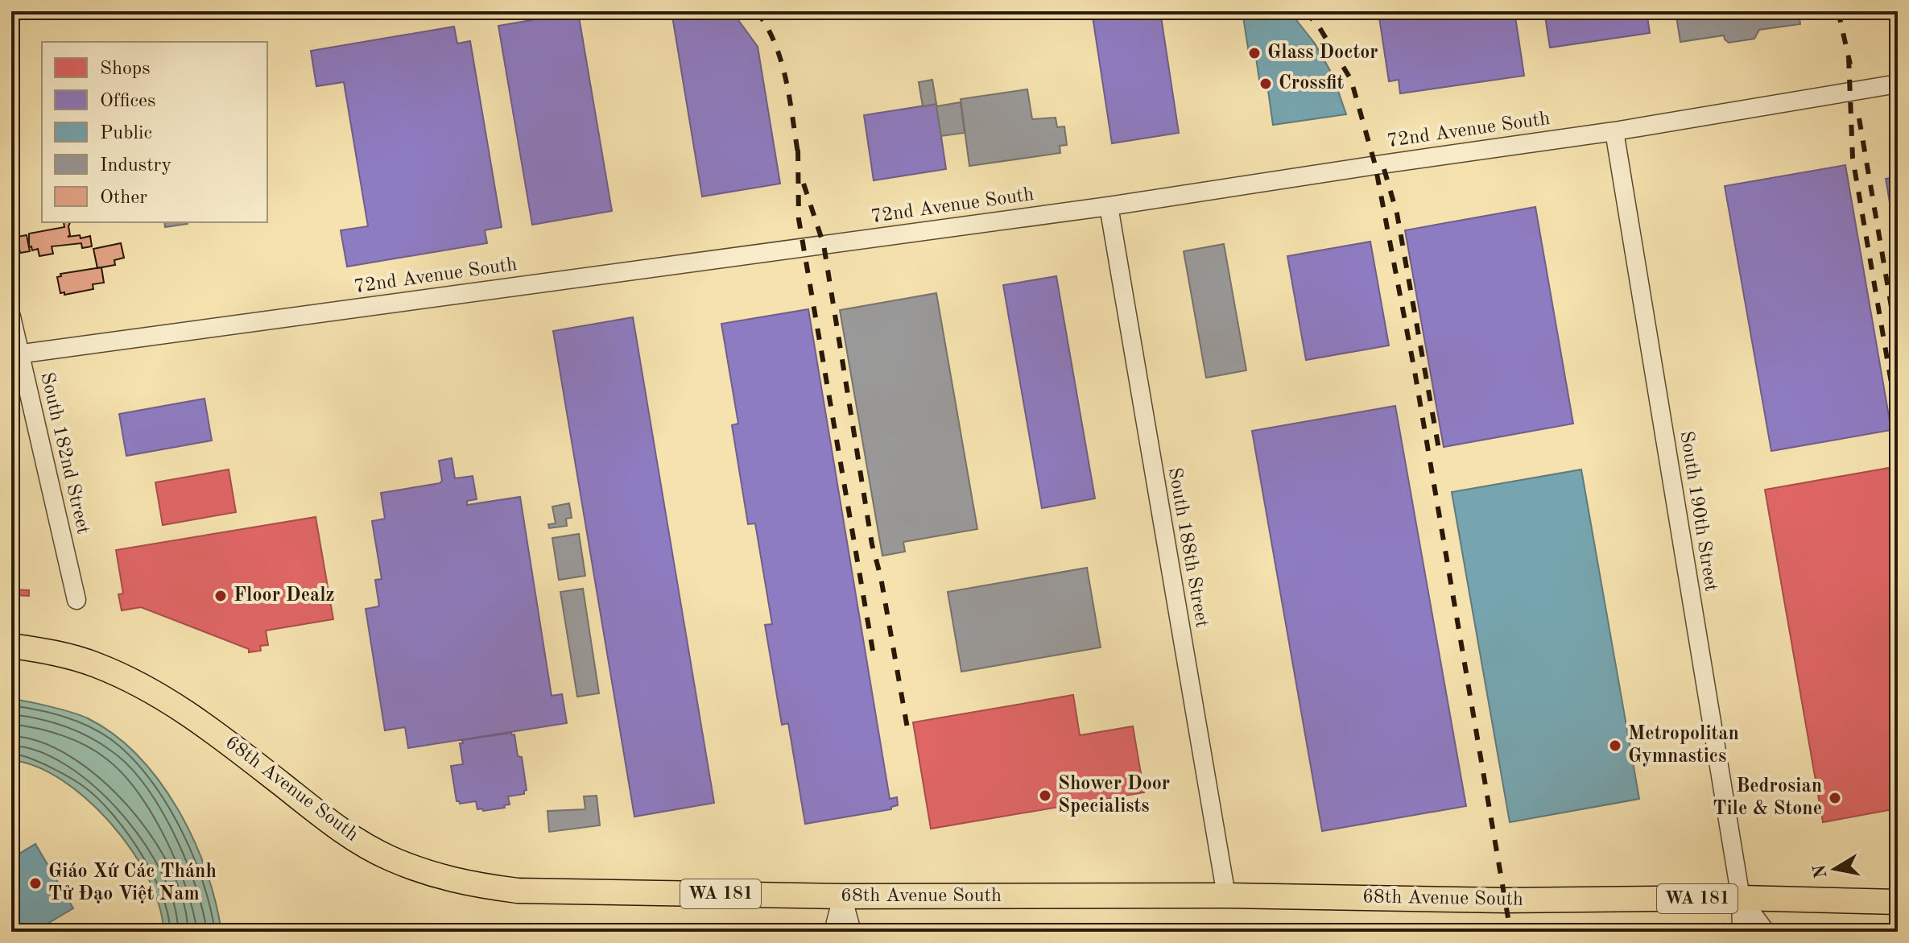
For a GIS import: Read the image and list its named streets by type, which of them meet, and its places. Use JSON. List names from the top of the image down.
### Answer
{
  "streets": {
    "main road": ["68th Avenue South", "WA 181"],
    "street": [
      "72nd Avenue South",
      "South 182nd Street",
      "South 190th Street",
      "South 188th Street"
    ]
  },
  "crossings": [
    ["72nd Avenue South", "South 182nd Street"],
    ["72nd Avenue South", "South 190th Street"],
    ["72nd Avenue South", "South 188th Street"],
    ["South 190th Street", "68th Avenue South"],
    ["South 188th Street", "68th Avenue South"]
  ],
  "places": [
    "Glass Doctor",
    "Crossfit",
    "Floor Dealz",
    "Metropolitan Gymnastics",
    "Shower Door Specialists",
    "Bedrosian Tile & Stone",
    "Giáo Xứ Các Thánh Tử Đạo Việt Nam"
  ],
  "legend": [
    "Shops",
    "Offices",
    "Public",
    "Industry",
    "Other"
  ],
  "north": "left"
}
